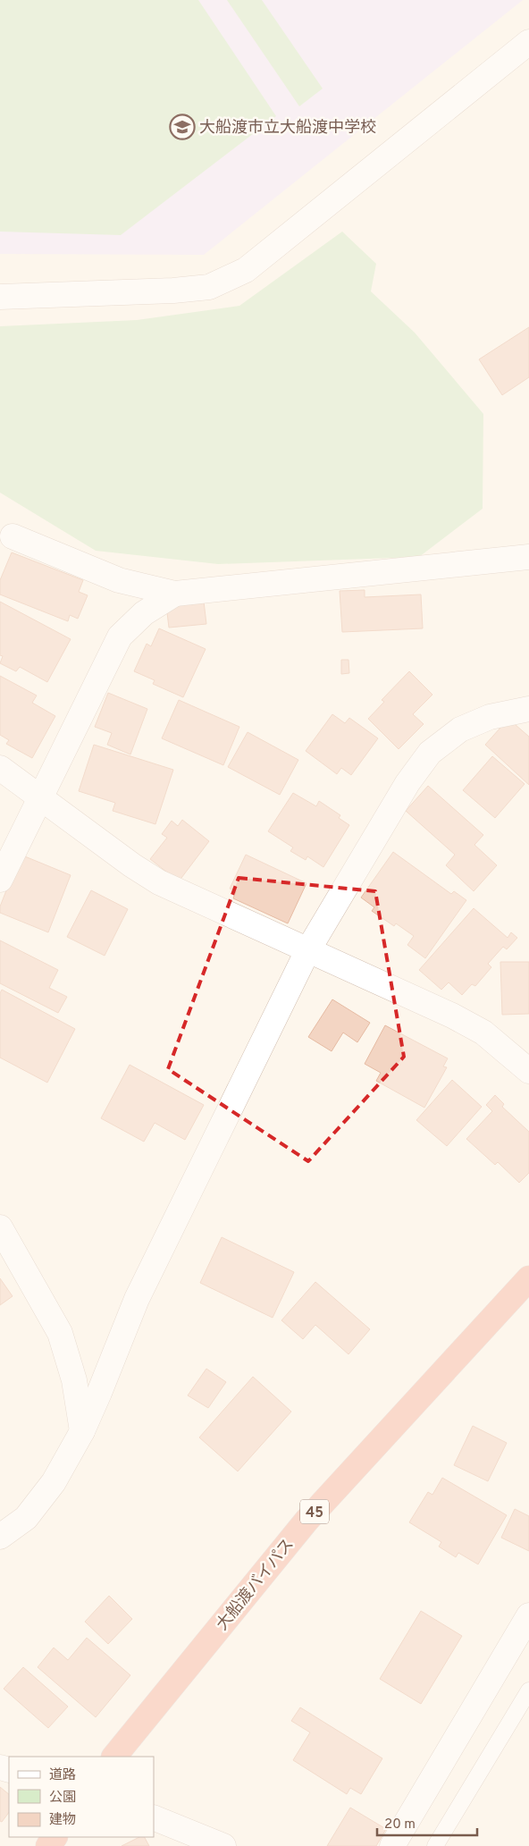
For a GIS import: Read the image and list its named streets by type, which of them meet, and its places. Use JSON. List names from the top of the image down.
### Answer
{
  "streets": {
    "highway": ["45", "大船渡バイパス"]
  },
  "places": {
    "school or university": ["大船渡市立大船渡中学校"]
  },
  "legend": ["道路", "公園", "建物"],
  "scale_bar": "20 m"
}
